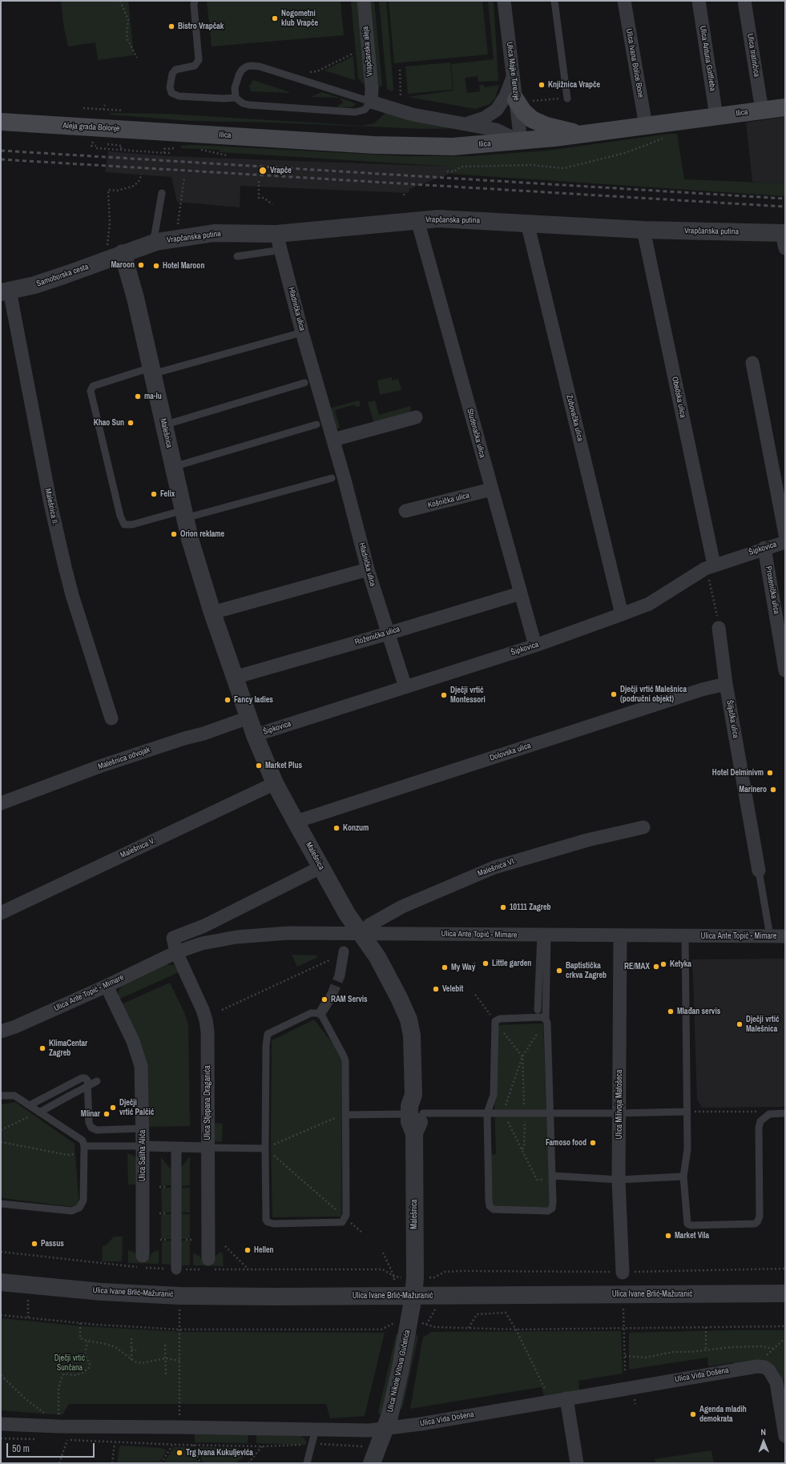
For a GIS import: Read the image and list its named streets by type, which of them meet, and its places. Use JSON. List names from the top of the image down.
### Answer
{
  "streets": {
    "main road": ["Ilica", "Aleja grada Bolonje"],
    "street": [
      "Vrapčanska aleja",
      "Ulica tratinčica",
      "Ulica Antuna Gottlieba",
      "Ulica Ivana Bolice Bone",
      "Ulica Majke Terezije",
      "Vrapčanska putina",
      "Samoborska cesta",
      "Hladnička ulica",
      "Obedska ulica",
      "Zubovačka ulica",
      "Malešnica",
      "Studenačka ulica",
      "Košnička ulica",
      "Malešnica II.",
      "Šipkovica",
      "Prosenička ulica",
      "Roženička ulica",
      "Šiljačka ulica",
      "Dolovska ulica",
      "Malešnica odvojak",
      "Malešnica V.",
      "Malešnica VI.",
      "Ulica Ante Topić - Mimare",
      "Ulica Stjepana Draganića",
      "Ulica Milivoja Matošeca",
      "Ulica Saliha Alića",
      "Ulica Ivane Brlić-Mažuranić",
      "Ulica Nikole Vitova Gučetića",
      "Ulica Vida Došena"
    ]
  },
  "crossings": [
    ["Ulica tratinčica", "Ilica"],
    ["Ulica Antuna Gottlieba", "Ilica"],
    ["Ulica Ivana Bolice Bone", "Ilica"],
    ["Ulica Majke Terezije", "Ilica"],
    ["Ilica", "Aleja grada Bolonje"],
    ["Vrapčanska putina", "Samoborska cesta"],
    ["Vrapčanska putina", "Hladnička ulica"],
    ["Vrapčanska putina", "Obedska ulica"],
    ["Vrapčanska putina", "Zubovačka ulica"],
    ["Vrapčanska putina", "Malešnica"],
    ["Vrapčanska putina", "Studenačka ulica"],
    ["Samoborska cesta", "Malešnica"],
    ["Samoborska cesta", "Malešnica II."],
    ["Hladnička ulica", "Šipkovica"],
    ["Hladnička ulica", "Roženička ulica"],
    ["Obedska ulica", "Šipkovica"],
    ["Zubovačka ulica", "Šipkovica"],
    ["Malešnica", "Šipkovica"],
    ["Malešnica", "Roženička ulica"],
    ["Malešnica", "Dolovska ulica"],
    ["Malešnica", "Malešnica odvojak"],
    ["Malešnica", "Malešnica V."],
    ["Malešnica", "Malešnica VI."],
    ["Malešnica", "Ulica Ante Topić - Mimare"],
    ["Malešnica", "Ulica Ivane Brlić-Mažuranić"],
    ["Malešnica", "Ulica Nikole Vitova Gučetića"],
    ["Studenačka ulica", "Košnička ulica"],
    ["Studenačka ulica", "Šipkovica"],
    ["Studenačka ulica", "Roženička ulica"],
    ["Šipkovica", "Prosenička ulica"],
    ["Šiljačka ulica", "Dolovska ulica"],
    ["Malešnica VI.", "Ulica Ante Topić - Mimare"],
    ["Ulica Ante Topić - Mimare", "Ulica Stjepana Draganića"],
    ["Ulica Ante Topić - Mimare", "Ulica Milivoja Matošeca"],
    ["Ulica Ante Topić - Mimare", "Ulica Saliha Alića"],
    ["Ulica Ivane Brlić-Mažuranić", "Ulica Nikole Vitova Gučetića"],
    ["Ulica Nikole Vitova Gučetića", "Ulica Vida Došena"]
  ],
  "parks": ["Dječji vrtić Sunčana"],
  "places": [
    "Nogometni klub Vrapče",
    "Bistro Vrapčak",
    "Knjižnica Vrapče",
    "Vrapče",
    "Maroon",
    "Hotel Maroon",
    "ma-lu",
    "Khao Sun",
    "Felix",
    "Orion reklame",
    "Dječji vrtić Malešnica (područni objekt)",
    "Dječji vrtić Montessori",
    "Fancy ladies",
    "Market Plus",
    "Hotel Delminivm",
    "Marinero",
    "Konzum",
    "10111 Zagreb",
    "Little garden",
    "Ketyka",
    "RE/MAX",
    "My Way",
    "Baptistička crkva Zagreb",
    "Velebit",
    "RAM Servis",
    "Mlađan servis",
    "Dječji vrtić Malešnica",
    "KlimaCentar Zagreb",
    "Dječji vrtić Palčić",
    "Mlinar",
    "Famoso food",
    "Market Vila",
    "Passus",
    "Hellen",
    "Agenda mladih demokrata",
    "Trg Ivana Kukuljevića"
  ],
  "scale_bar": "50 m",
  "north": "top"
}
